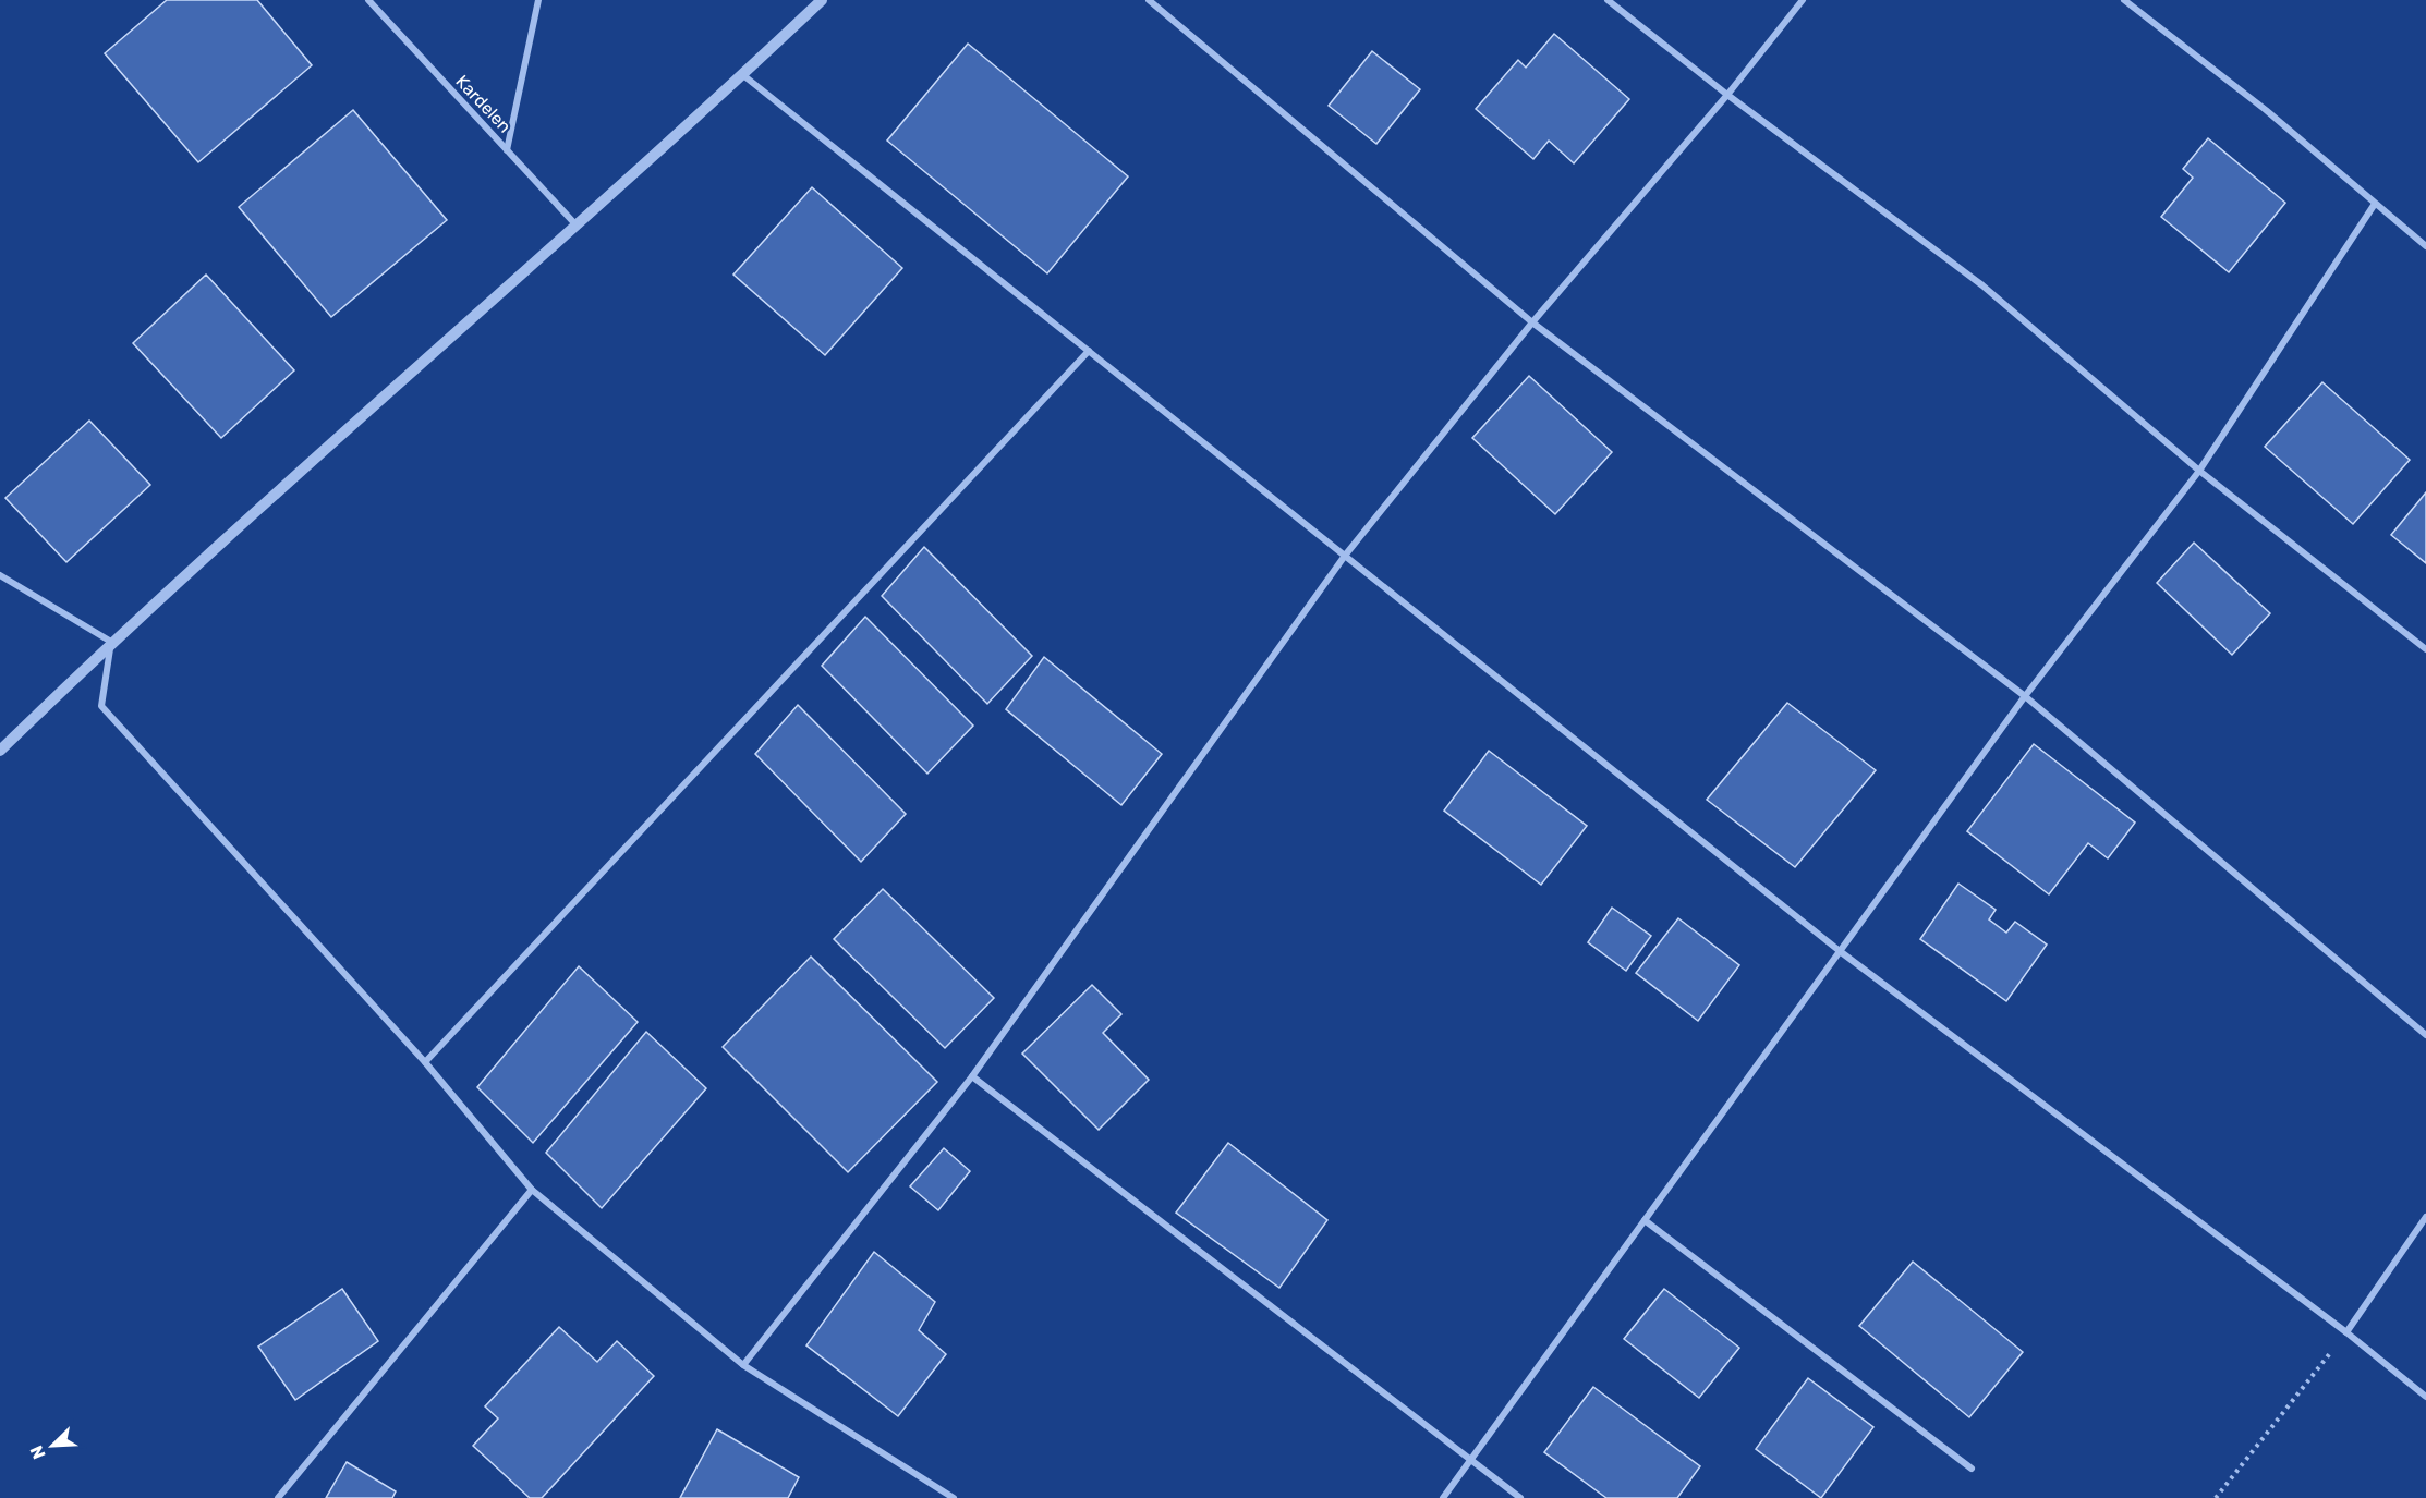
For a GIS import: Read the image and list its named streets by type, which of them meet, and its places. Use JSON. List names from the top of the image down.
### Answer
{
  "streets": {
    "street": ["Kardelen"]
  },
  "north": "bottom left"
}
